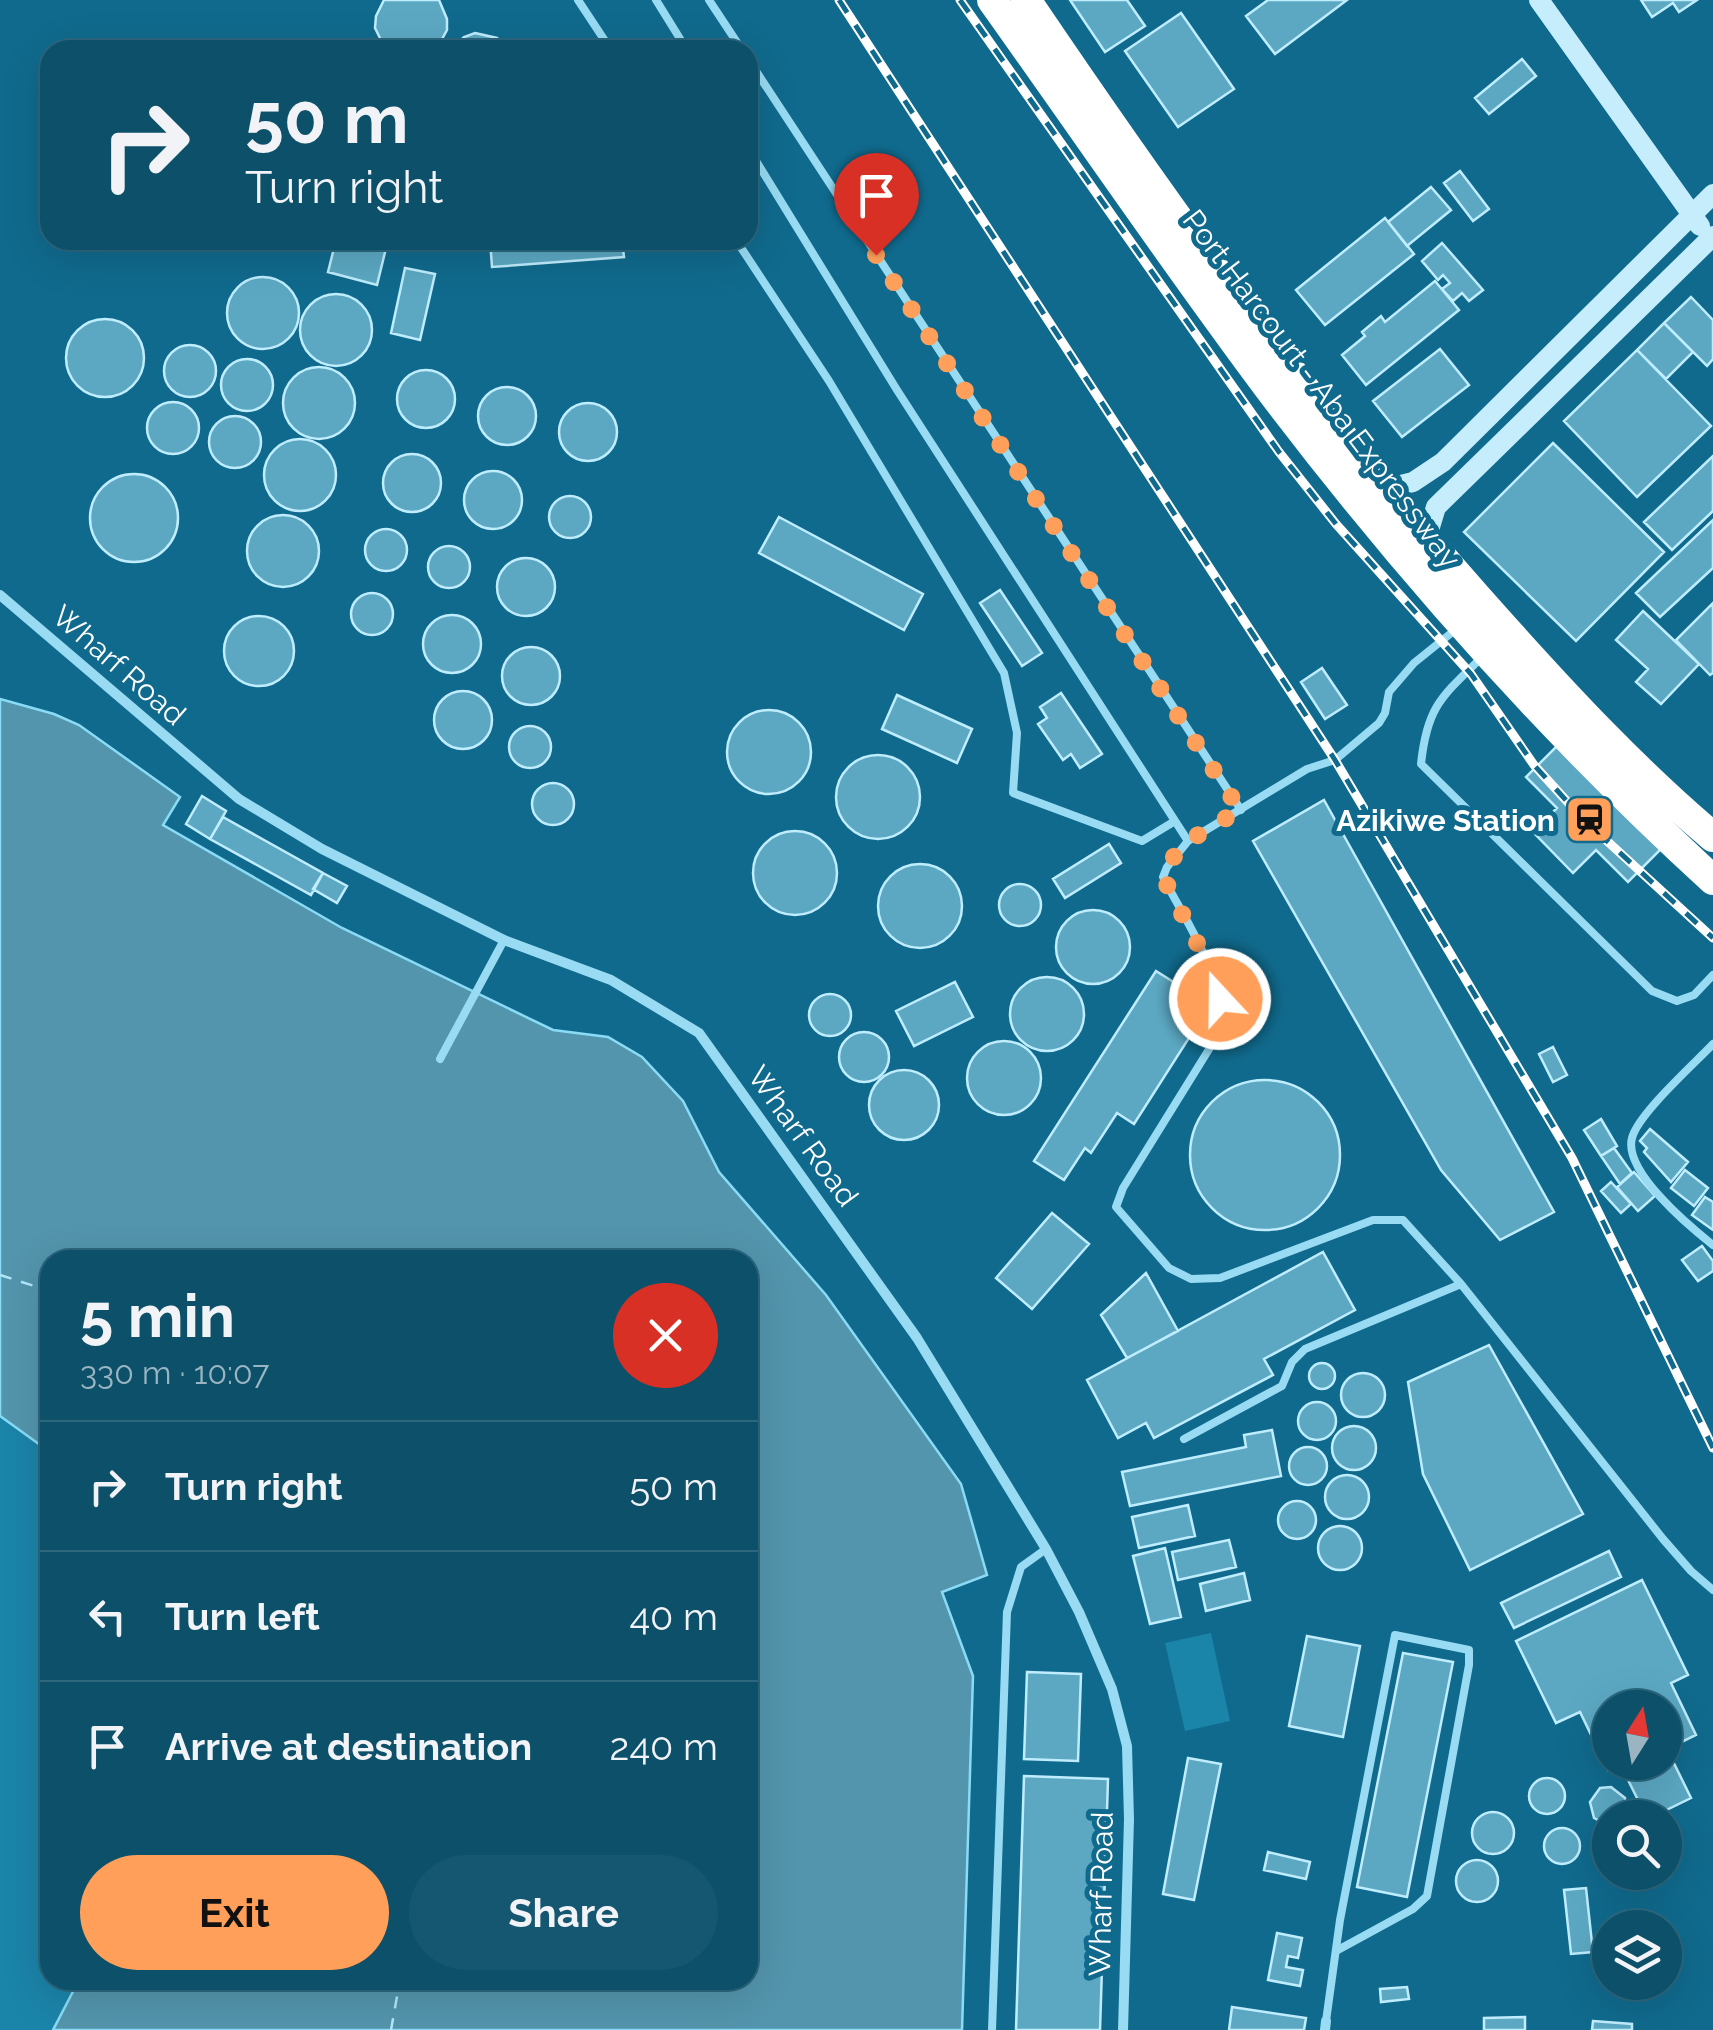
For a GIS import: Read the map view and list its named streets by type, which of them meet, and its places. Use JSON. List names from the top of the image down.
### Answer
{
  "streets": {
    "highway": ["Port Harcourt - Aba Expressway"],
    "street": ["Wharf Road"]
  },
  "places": {
    "station": ["Azikiwe Station"]
  },
  "north": "top",
  "page": {
    "turn": ["50 m", "Turn right"],
    "heading": ["5 min", "330 m · 10:07"],
    "list": [
      {
        "name": "Turn right",
        "value": "50 m"
      },
      {
        "name": "Turn left",
        "value": "40 m"
      },
      {
        "name": "Arrive at destination",
        "value": "240 m"
      }
    ],
    "buttons": ["Exit", "Share"]
  }
}
